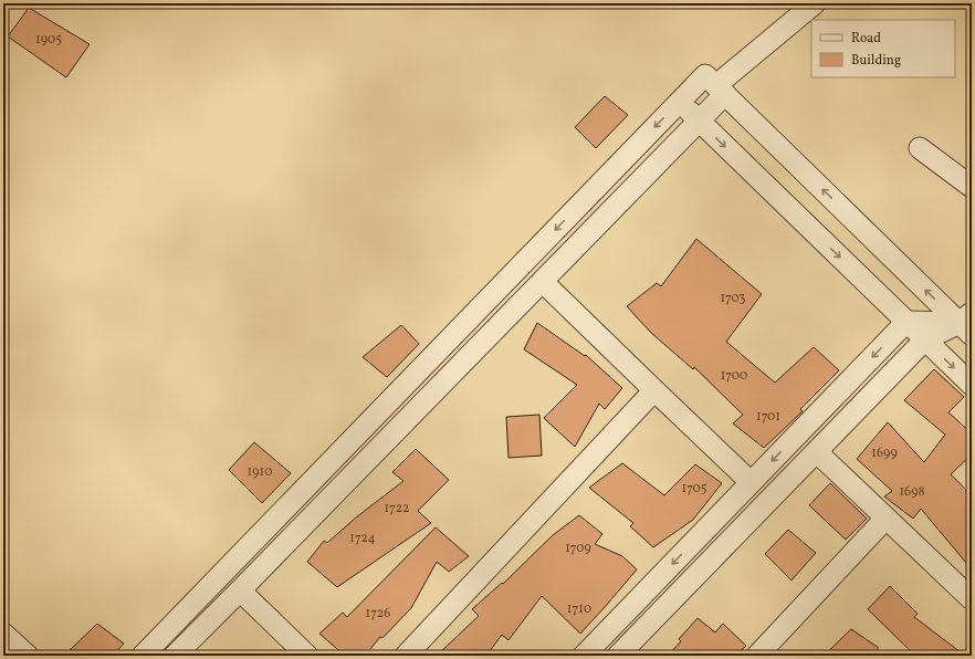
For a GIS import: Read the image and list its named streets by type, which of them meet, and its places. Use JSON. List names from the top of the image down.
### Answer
{
  "house_numbers": [
    "1905",
    "1703",
    "1700",
    "1701",
    "1699",
    "1910",
    "1705",
    "1698",
    "1722",
    "1724",
    "1709",
    "1710",
    "1726"
  ],
  "legend": ["Road", "Building"]
}
